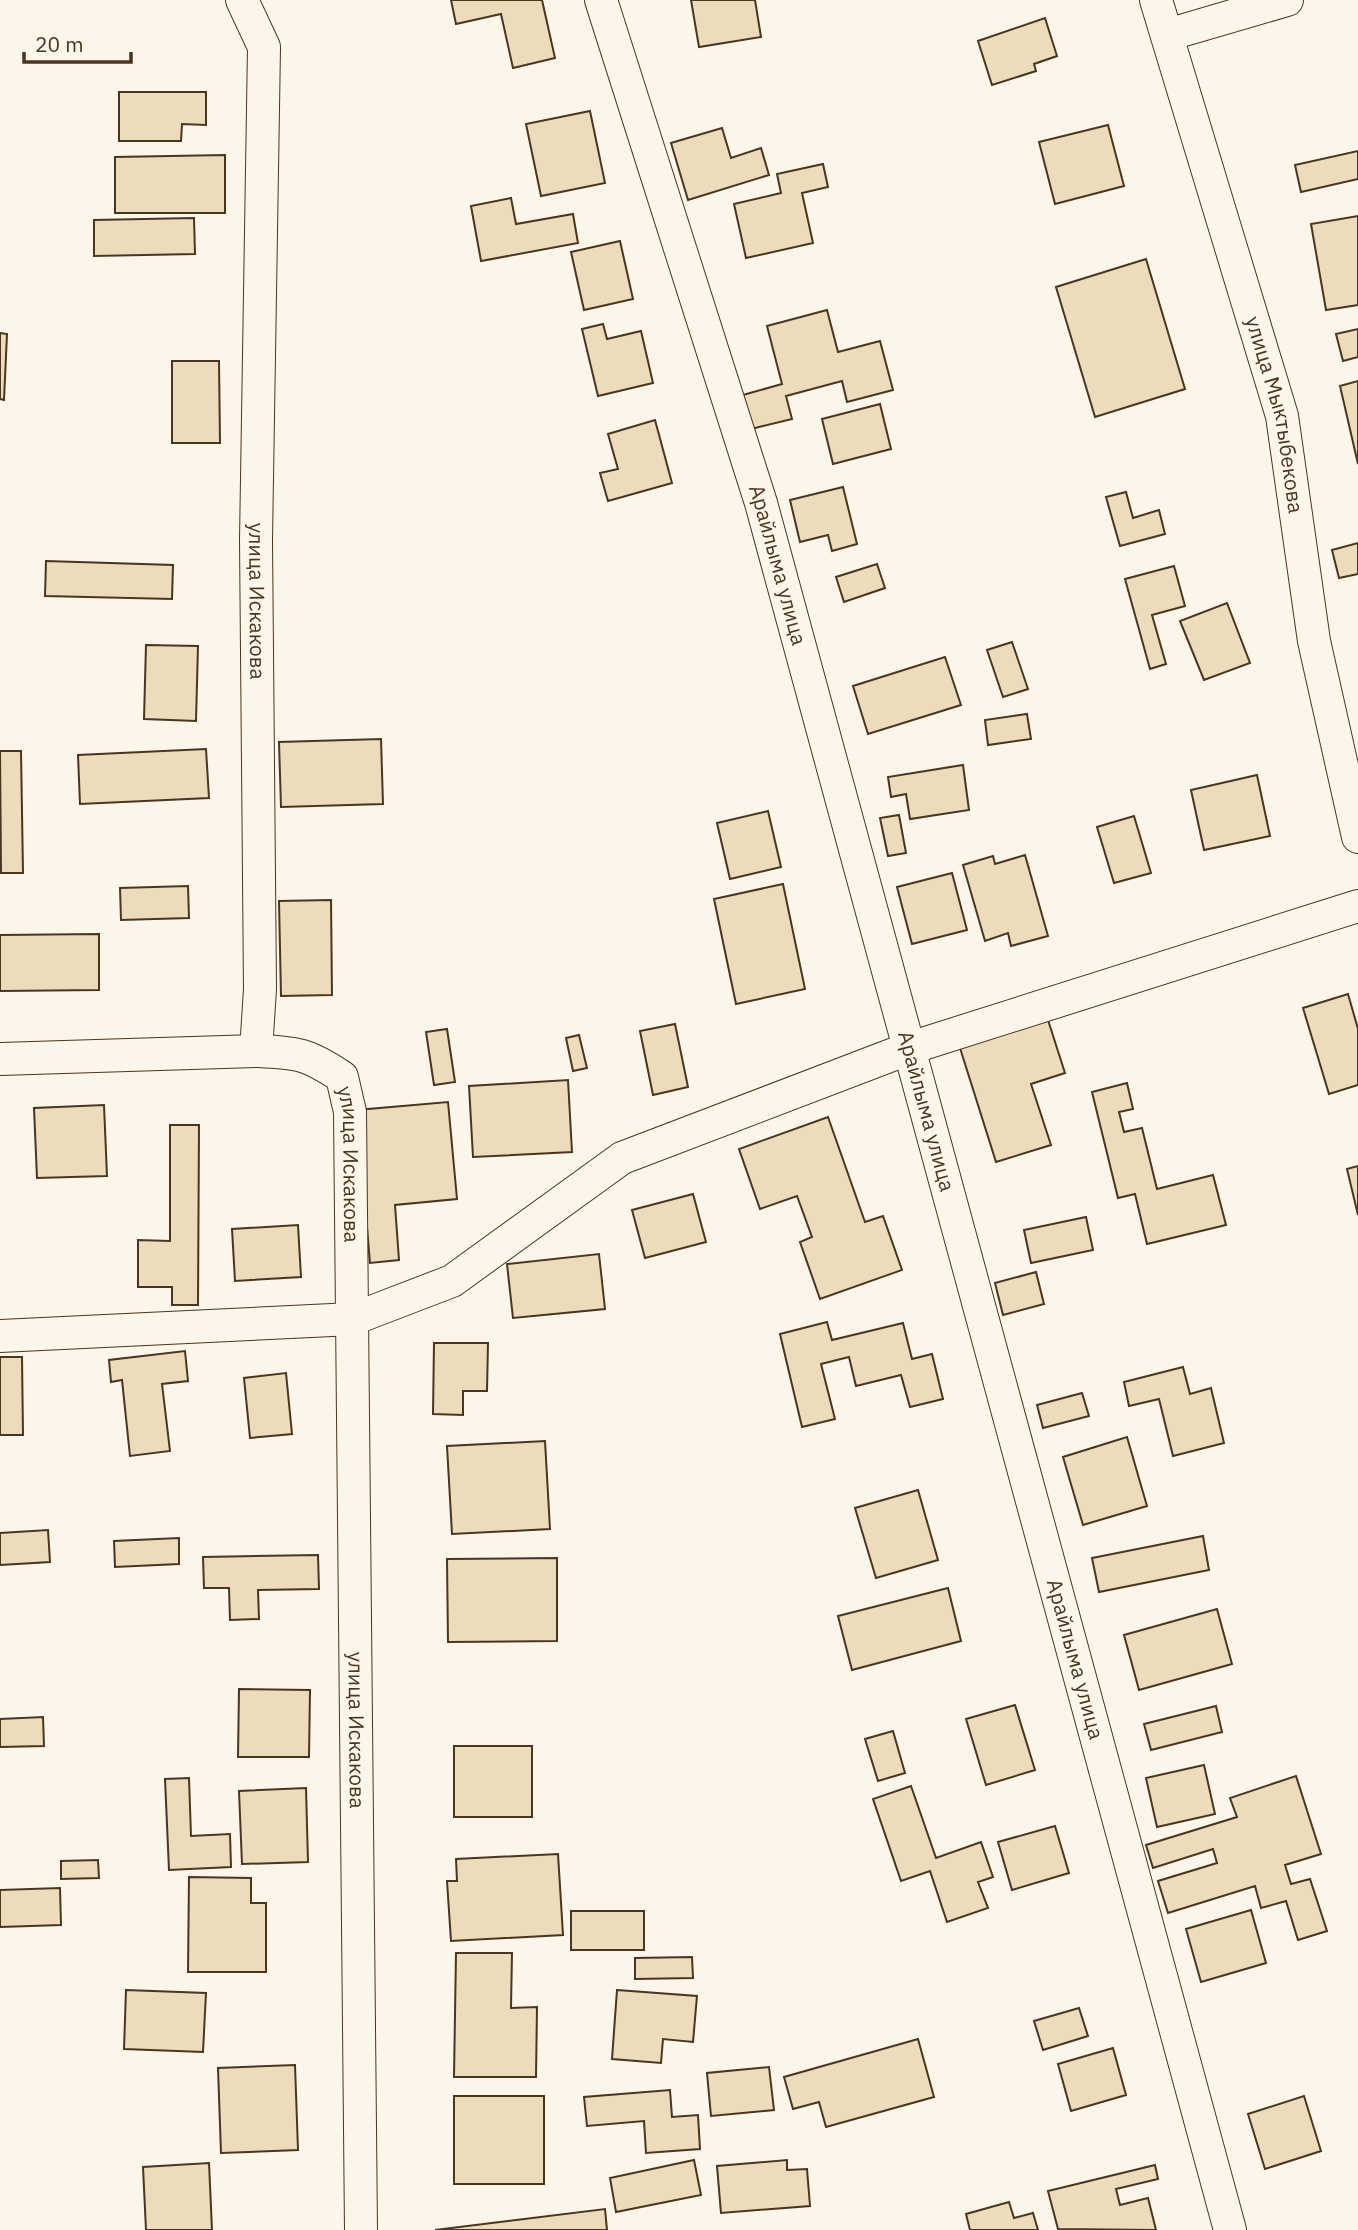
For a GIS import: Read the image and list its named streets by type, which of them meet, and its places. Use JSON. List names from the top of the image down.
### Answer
{
  "streets": {
    "street": ["улица Мыктыбекова", "Арайлыма улица", "улица Искакова"]
  },
  "scale_bar": "20 m"
}
